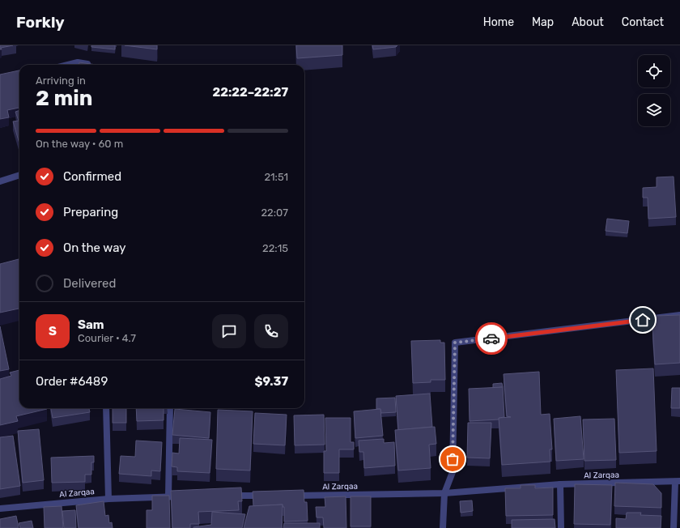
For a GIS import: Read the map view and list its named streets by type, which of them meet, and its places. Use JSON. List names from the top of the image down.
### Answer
{
  "streets": {
    "street": ["Al Zarqaa"]
  },
  "page": {
    "header": "Forkly",
    "nav": [
      "Home",
      "Map",
      "About",
      "Contact"
    ],
    "heading": ["2 min", "Arriving in", "22:22–22:27"],
    "panel": [
      "Sam",
      "Courier · 4.7",
      "Order #6489",
      "$9.37"
    ],
    "bar": "On the way · 60 m",
    "list": [
      ["Confirmed", "21:51"],
      ["Preparing", "22:07"],
      ["On the way", "22:15"],
      "Delivered"
    ],
    "round": "S"
  }
}
